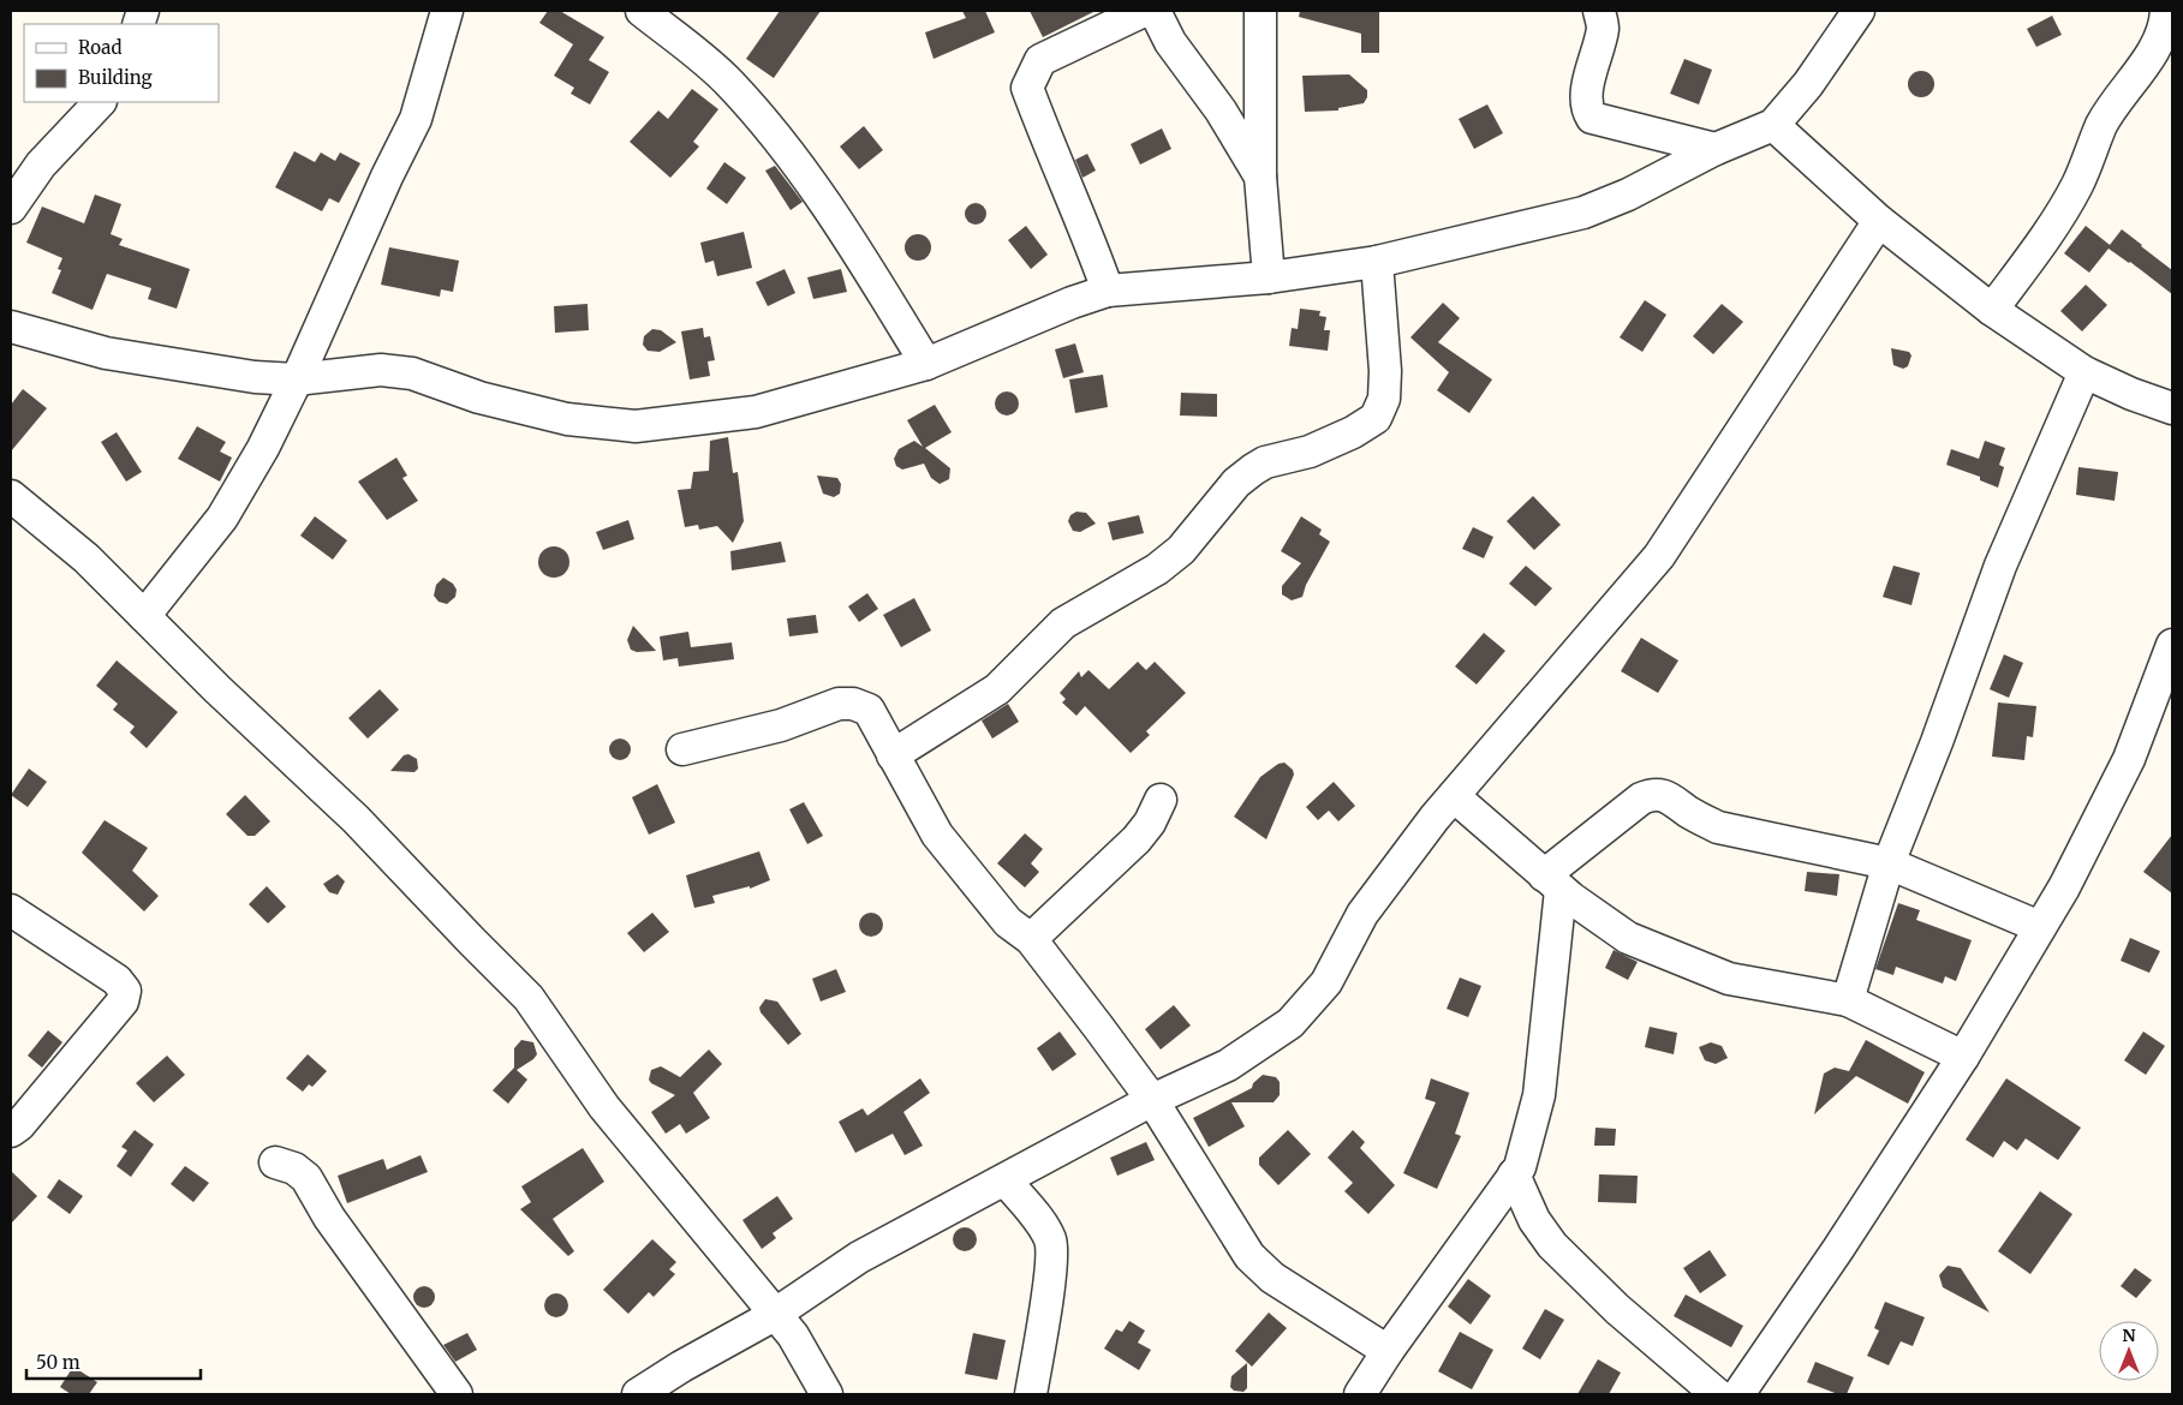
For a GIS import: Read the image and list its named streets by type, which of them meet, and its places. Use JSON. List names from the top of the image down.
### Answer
{
  "legend": ["Road", "Building"],
  "scale_bar": "50 m",
  "north": "top"
}
